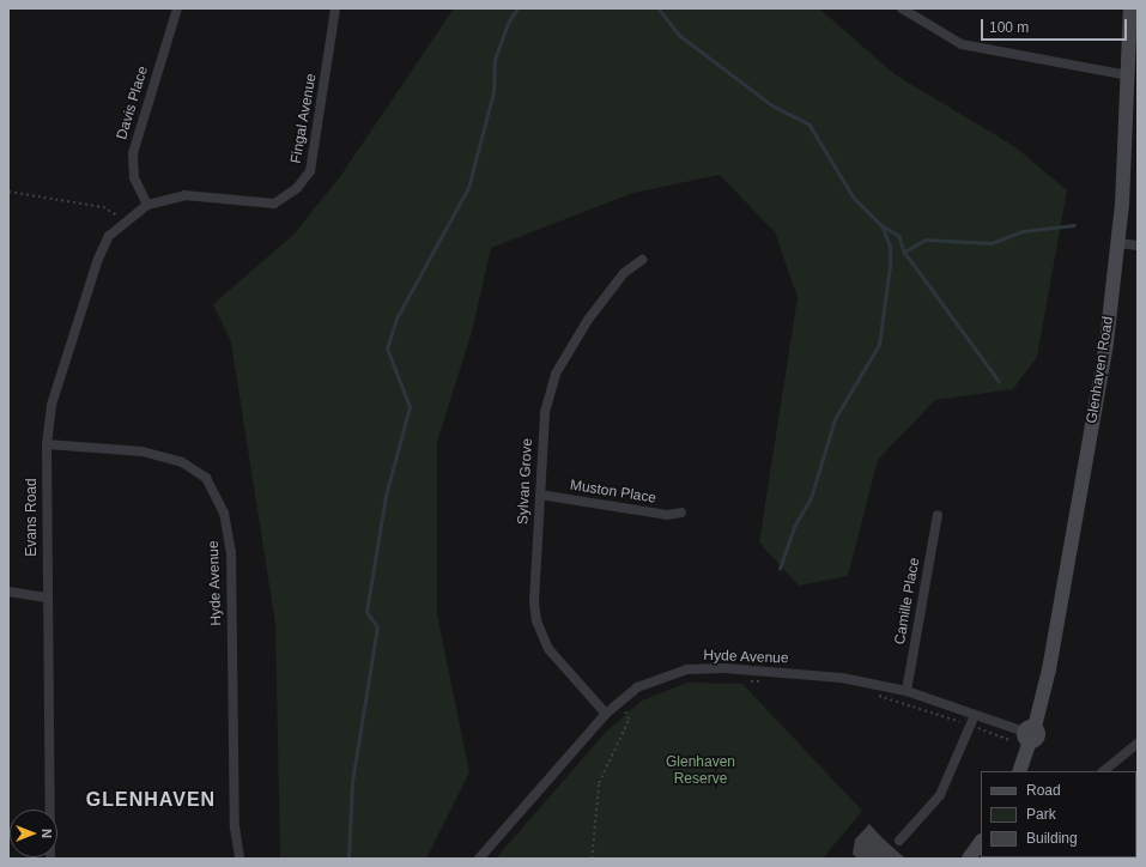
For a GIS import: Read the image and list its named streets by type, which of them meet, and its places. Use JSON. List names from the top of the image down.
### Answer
{
  "streets": {
    "main road": ["Glenhaven Road"],
    "street": [
      "Davis Place",
      "Fingal Avenue",
      "Sylvan Grove",
      "Muston Place",
      "Evans Road",
      "Hyde Avenue",
      "Camille Place"
    ]
  },
  "crossings": [
    ["Davis Place", "Fingal Avenue"],
    ["Davis Place", "Evans Road"],
    ["Fingal Avenue", "Evans Road"],
    ["Glenhaven Road", "Hyde Avenue"],
    ["Sylvan Grove", "Muston Place"],
    ["Sylvan Grove", "Hyde Avenue"],
    ["Evans Road", "Hyde Avenue"],
    ["Hyde Avenue", "Camille Place"]
  ],
  "districts": ["GLENHAVEN"],
  "parks": ["Glenhaven Reserve"],
  "legend": ["Road", "Park", "Building"],
  "scale_bar": "100 m",
  "north": "right"
}
